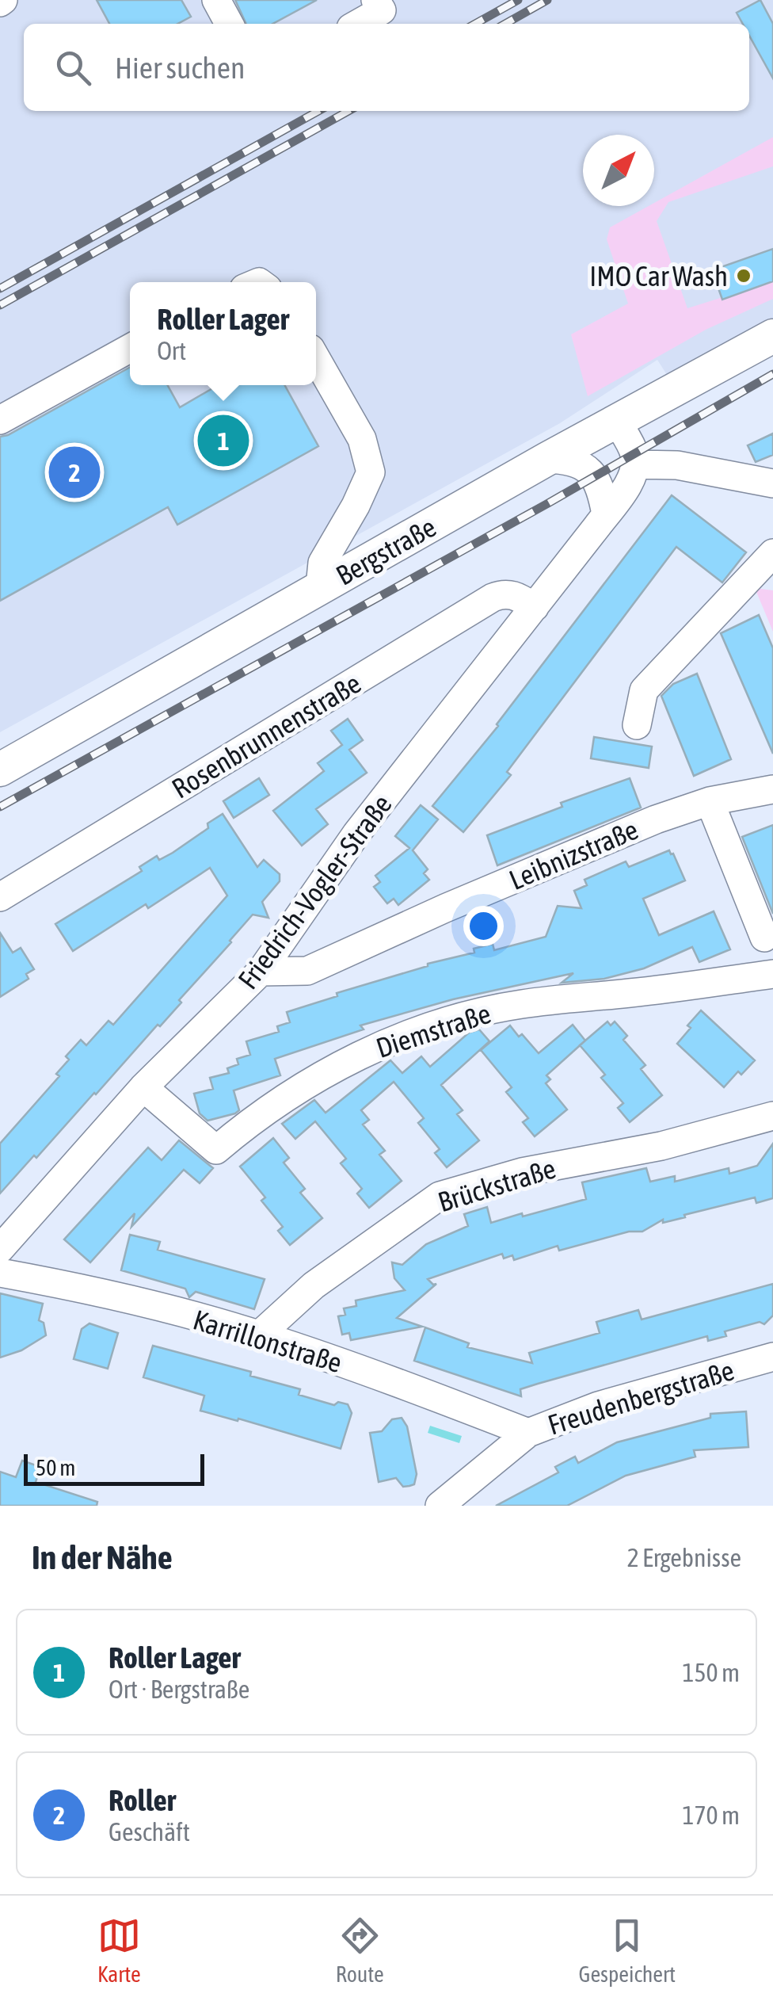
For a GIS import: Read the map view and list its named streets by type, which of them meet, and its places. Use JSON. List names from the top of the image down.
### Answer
{
  "streets": {
    "main road": ["Bergstraße"],
    "street": [
      "Rosenbrunnenstraße",
      "Leibnizstraße",
      "Friedrich-Vogler-Straße",
      "Diemstraße",
      "Brückstraße",
      "Karrillonstraße",
      "Freudenbergstraße"
    ]
  },
  "crossings": [
    ["Rosenbrunnenstraße", "Friedrich-Vogler-Straße"],
    ["Leibnizstraße", "Friedrich-Vogler-Straße"],
    ["Friedrich-Vogler-Straße", "Diemstraße"],
    ["Brückstraße", "Karrillonstraße"],
    ["Karrillonstraße", "Freudenbergstraße"]
  ],
  "places": ["IMO Car Wash"],
  "scale_bar": "50 m",
  "north": "top right",
  "page": {
    "search": "Hier suchen",
    "popup": ["Roller Lager", "Ort"],
    "pins": ["1", "2"],
    "scale": "50 m",
    "heading": ["In der Nähe", "2 Ergebnisse"],
    "list": [
      {
        "mark": "1",
        "name": "Roller Lager",
        "note": "Ort · Bergstraße",
        "value": "150 m"
      },
      {
        "mark": "2",
        "name": "Roller",
        "note": "Geschäft",
        "value": "170 m"
      }
    ],
    "nav": ["Karte", "Route", "Gespeichert"]
  }
}
